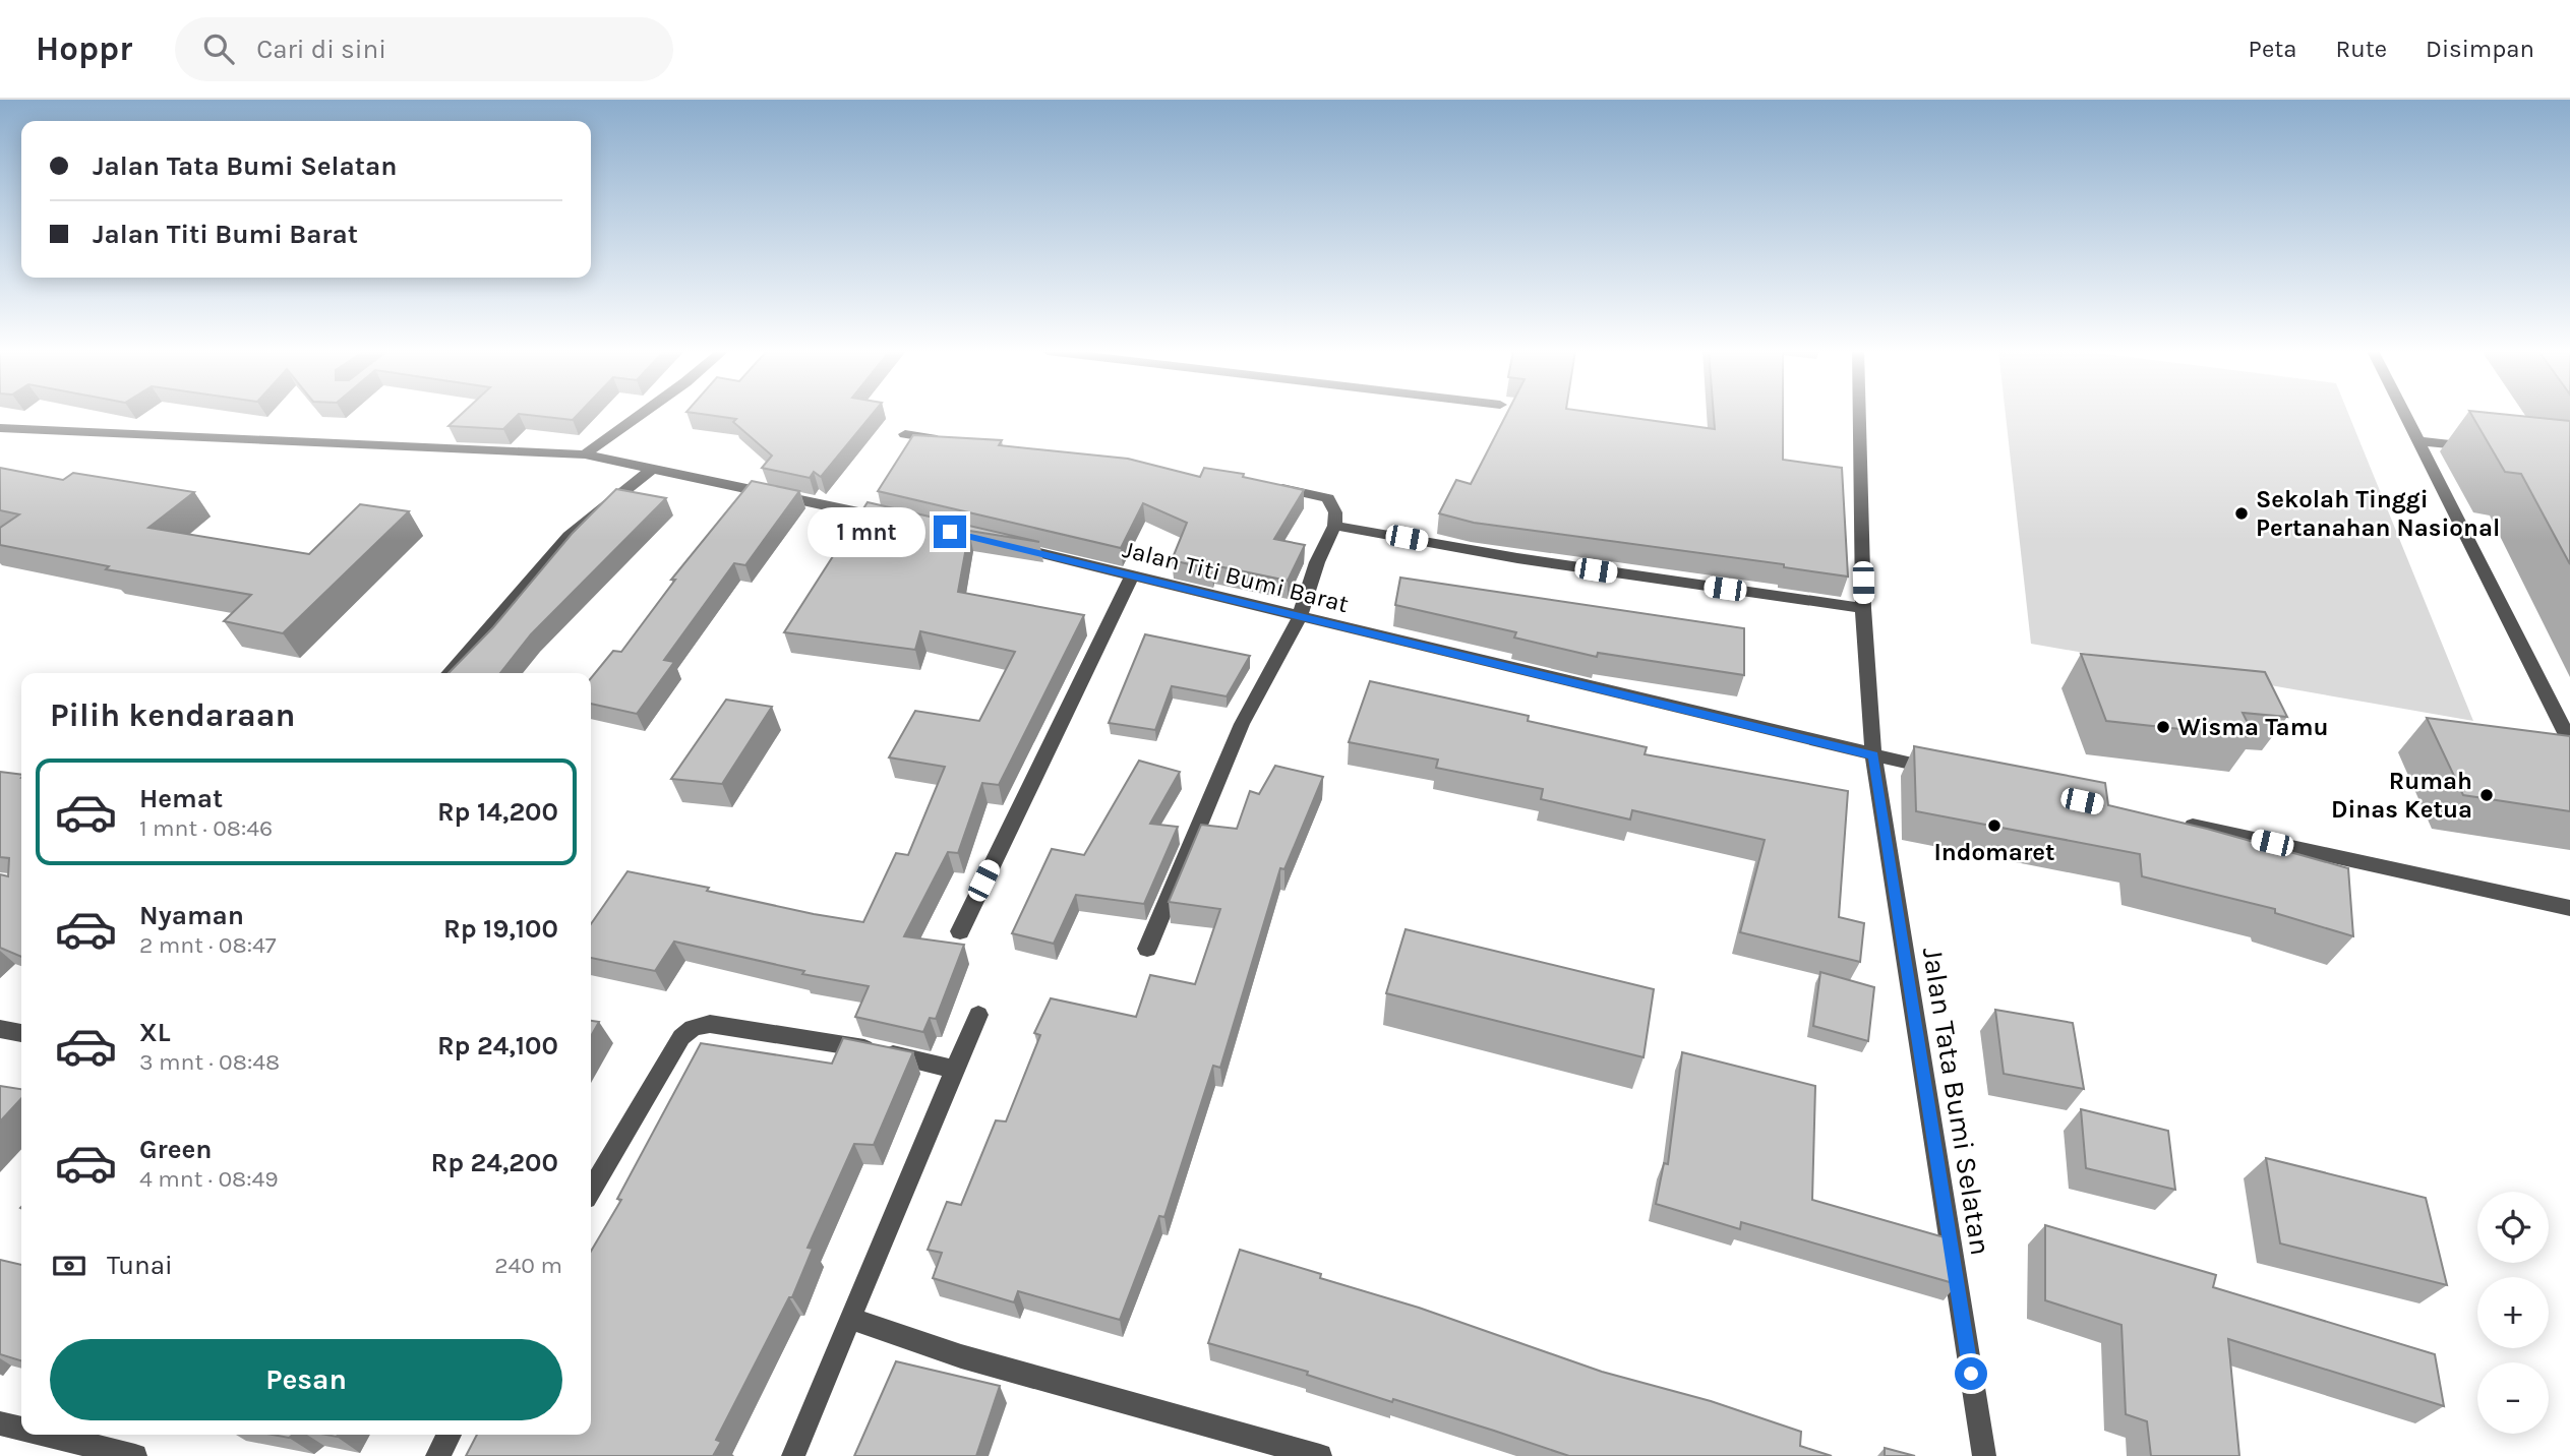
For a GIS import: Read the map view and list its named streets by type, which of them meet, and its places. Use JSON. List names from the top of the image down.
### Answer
{
  "streets": {
    "street": ["Jalan Titi Bumi Barat", "Jalan Tata Bumi Selatan"]
  },
  "crossings": [
    ["Jalan Titi Bumi Barat", "Jalan Tata Bumi Selatan"]
  ],
  "places": [
    "Sekolah Tinggi Pertanahan Nasional",
    "Wisma Tamu",
    "Rumah Dinas Ketua",
    "Indomaret"
  ],
  "page": {
    "header": "Hoppr",
    "search": "Cari di sini",
    "nav": ["Peta", "Rute", "Disimpan"],
    "banner": ["Jalan Tata Bumi Selatan", "Jalan Titi Bumi Barat"],
    "bubble": "1 mnt",
    "heading": "Pilih kendaraan",
    "list": [
      {
        "name": "Hemat",
        "note": "1 mnt · 08:46",
        "value": "Rp 14,200"
      },
      {
        "name": "Nyaman",
        "note": "2 mnt · 08:47",
        "value": "Rp 19,100"
      },
      {
        "name": "XL",
        "note": "3 mnt · 08:48",
        "value": "Rp 24,100"
      },
      {
        "name": "Green",
        "note": "4 mnt · 08:49",
        "value": "Rp 24,200"
      }
    ],
    "map_buttons": ["+", "−"],
    "pay": ["Tunai", "240 m"],
    "buttons": "Pesan"
  }
}
